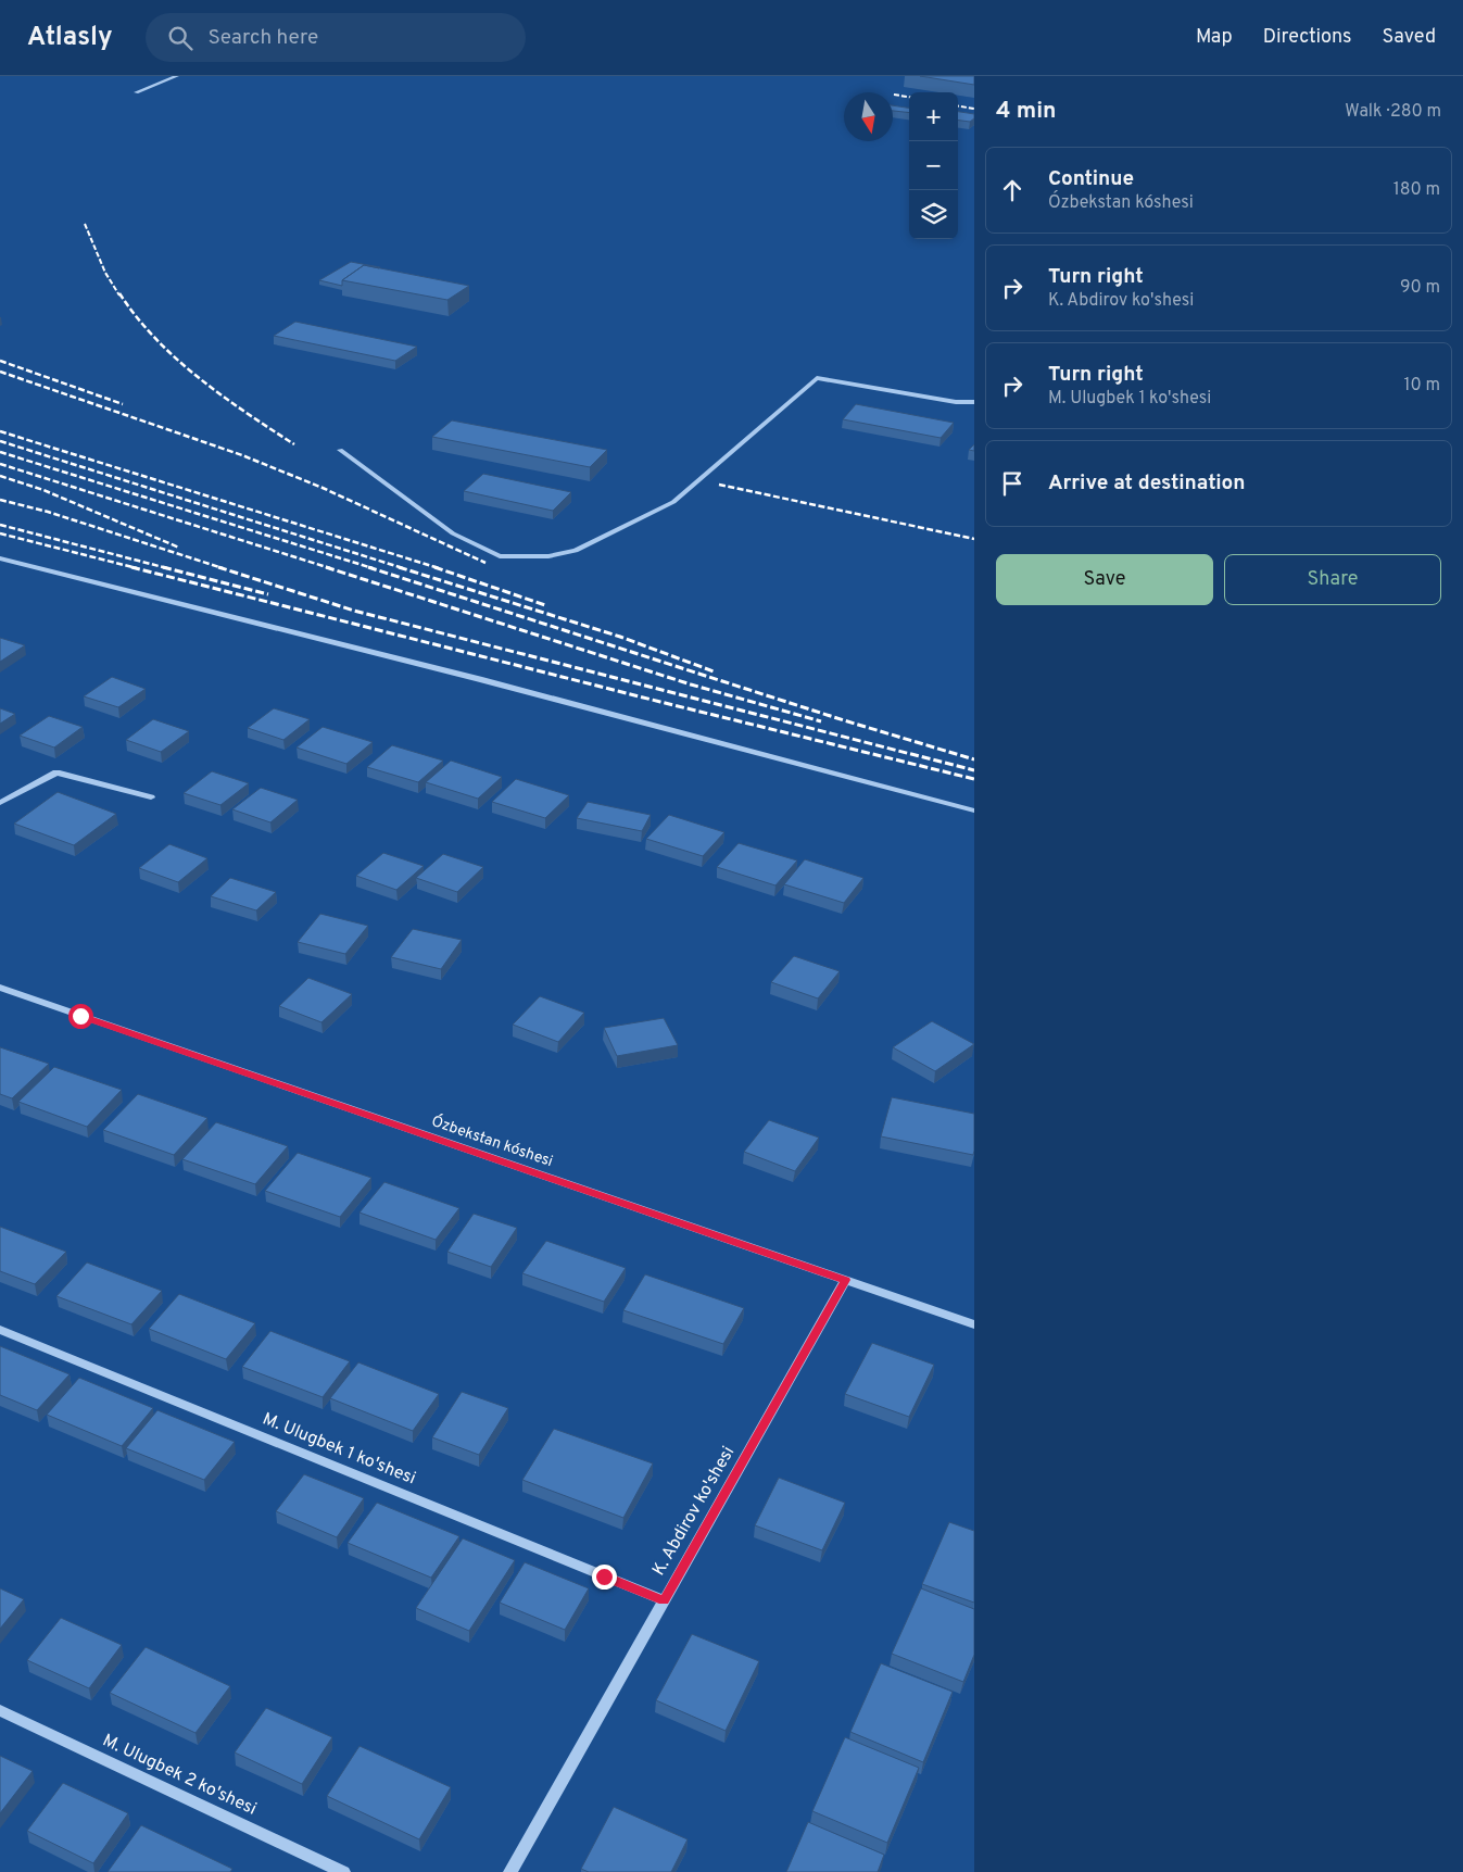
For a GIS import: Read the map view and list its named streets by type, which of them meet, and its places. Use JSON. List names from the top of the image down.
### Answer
{
  "streets": {
    "street": [
      "Ózbekstan kóshesi",
      "M. Ulugbek 1 ko'shesi",
      "K. Abdirov ko'shesi",
      "M. Ulugbek 2 ko'shesi"
    ]
  },
  "crossings": [
    ["Ózbekstan kóshesi", "K. Abdirov ko'shesi"],
    ["M. Ulugbek 1 ko'shesi", "K. Abdirov ko'shesi"]
  ],
  "north": "bottom",
  "page": {
    "header": "Atlasly",
    "search": "Search here",
    "nav": ["Map", "Directions", "Saved"],
    "heading": ["4 min", "Walk · 280 m"],
    "map_buttons": ["+", "−"],
    "list": [
      ["Continue", "Ózbekstan kóshesi", "180 m"],
      ["Turn right", "K. Abdirov ko'shesi", "90 m"],
      ["Turn right", "M. Ulugbek 1 ko'shesi", "10 m"],
      "Arrive at destination"
    ],
    "buttons": ["Save", "Share"]
  }
}
